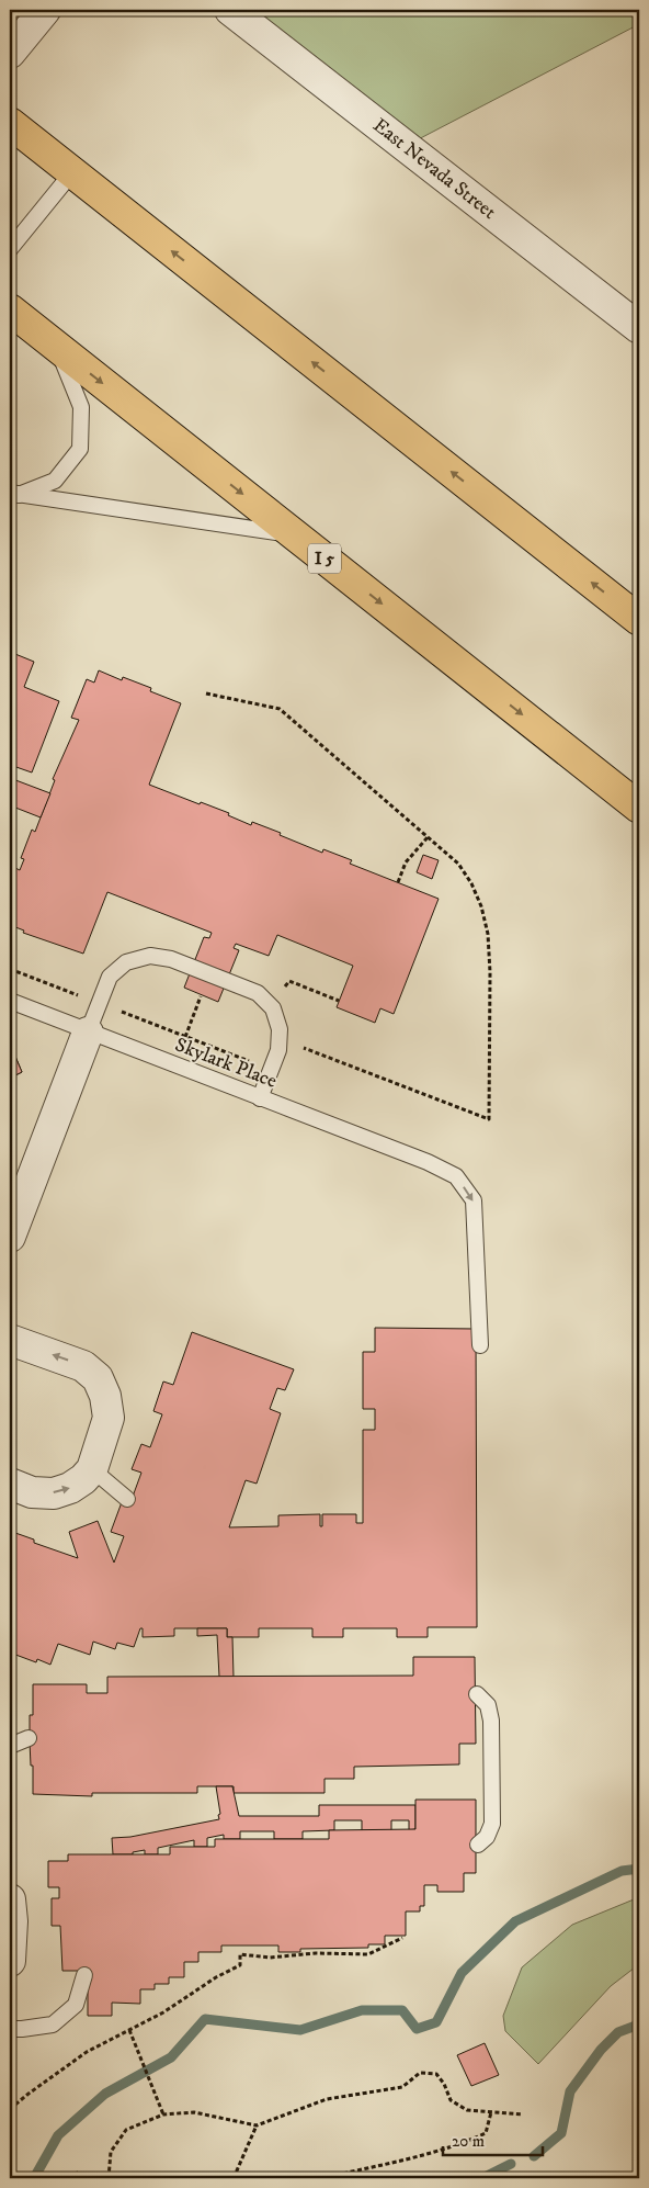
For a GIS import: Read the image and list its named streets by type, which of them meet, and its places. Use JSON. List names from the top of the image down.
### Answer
{
  "streets": {
    "highway": ["I 5"],
    "street": ["East Nevada Street"],
    "lane": ["Skylark Place"]
  },
  "one_way": ["Skylark Place"],
  "scale_bar": "20 m"
}
